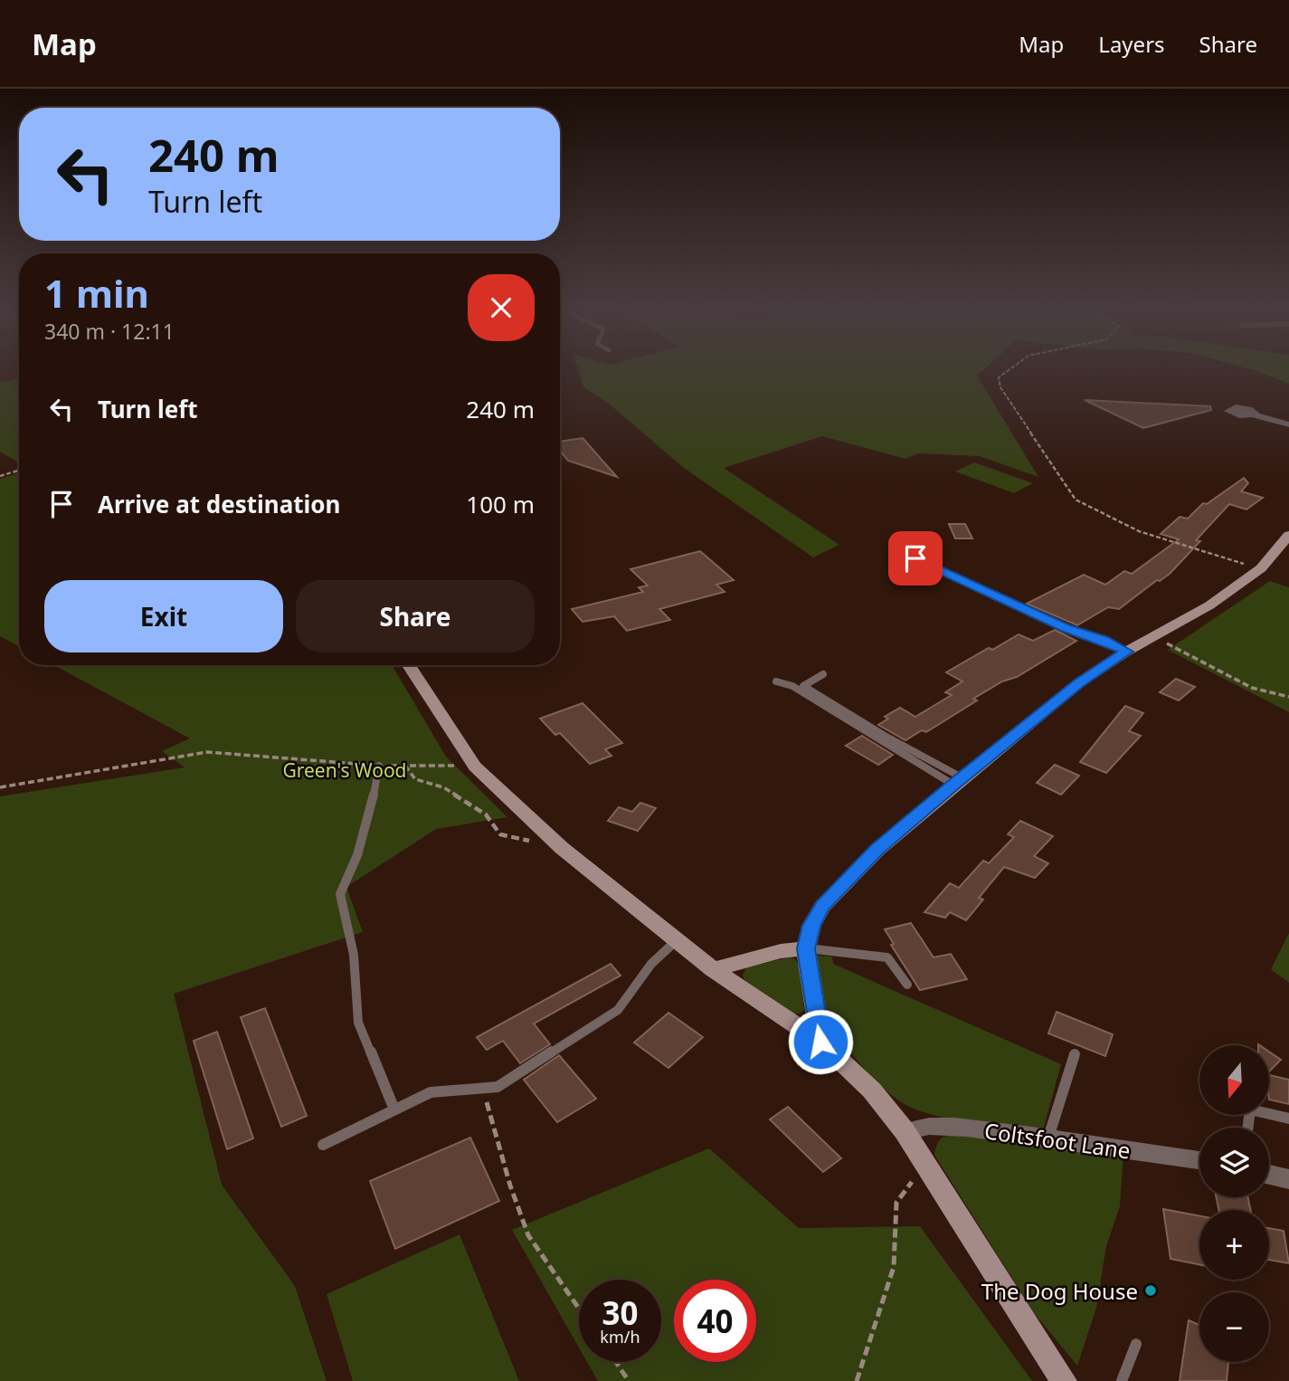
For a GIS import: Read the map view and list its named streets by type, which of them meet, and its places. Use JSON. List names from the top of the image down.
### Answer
{
  "streets": {
    "street": ["Coltsfoot Lane"]
  },
  "parks": ["Green's Wood"],
  "places": ["The Dog House"],
  "north": "bottom",
  "page": {
    "header": "Map",
    "nav": ["Map", "Layers", "Share"],
    "turn": ["240 m", "Turn left"],
    "heading": ["1 min", "340 m · 12:11"],
    "list": [
      {
        "name": "Turn left",
        "value": "240 m"
      },
      {
        "name": "Arrive at destination",
        "value": "100 m"
      }
    ],
    "buttons": ["Exit", "Share"],
    "map_buttons": ["+", "−"],
    "speed": "30 km/h",
    "limit": "40"
  }
}
